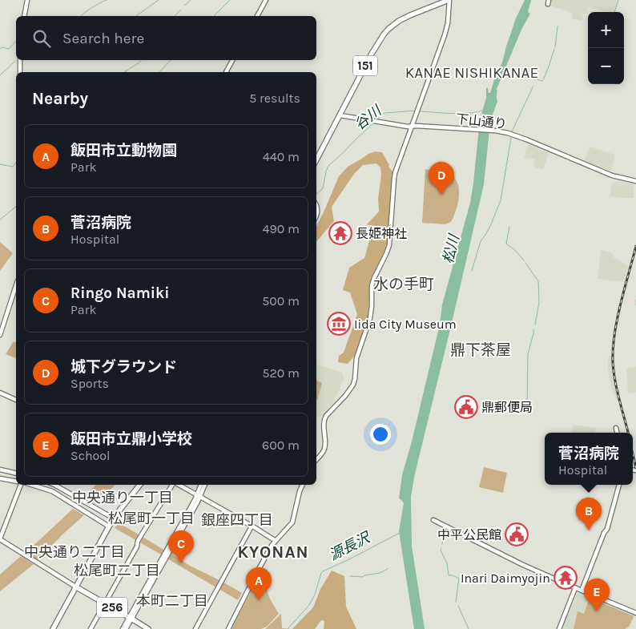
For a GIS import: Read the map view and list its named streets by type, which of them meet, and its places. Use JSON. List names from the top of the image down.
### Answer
{
  "streets": {
    "highway": ["151", "256"],
    "street": ["下山通り"]
  },
  "crossings": [
    ["151", "下山通り"]
  ],
  "districts": [
    "KANAE NISHIKANAE",
    "水の手町",
    "鼎下茶屋",
    "中央通り一丁目",
    "松尾町一丁目",
    "銀座四丁目",
    "中央通り二丁目",
    "KYONAN",
    "松尾町二丁目",
    "本町二丁目"
  ],
  "water": ["谷川", "松川", "源長沢"],
  "places": {
    "temple": ["長姫神社", "Inari Daimyojin"],
    "museum": ["Iida City Museum"],
    "public building": ["鼎郵便局", "中平公民館"]
  },
  "page": {
    "map_buttons": ["+", "−"],
    "search": "Search here",
    "heading": ["Nearby", "5 results"],
    "list": [
      {
        "mark": "A",
        "name": "飯田市立動物園",
        "note": "Park",
        "value": "440 m"
      },
      {
        "mark": "B",
        "name": "菅沼病院",
        "note": "Hospital",
        "value": "490 m"
      },
      {
        "mark": "C",
        "name": "Ringo Namiki",
        "note": "Park",
        "value": "500 m"
      },
      {
        "mark": "D",
        "name": "城下グラウンド",
        "note": "Sports",
        "value": "520 m"
      },
      {
        "mark": "E",
        "name": "飯田市立鼎小学校",
        "note": "School",
        "value": "600 m"
      }
    ],
    "pins": [
      "D",
      "B",
      "C",
      "A",
      "E"
    ],
    "popup": ["菅沼病院", "Hospital"]
  }
}
